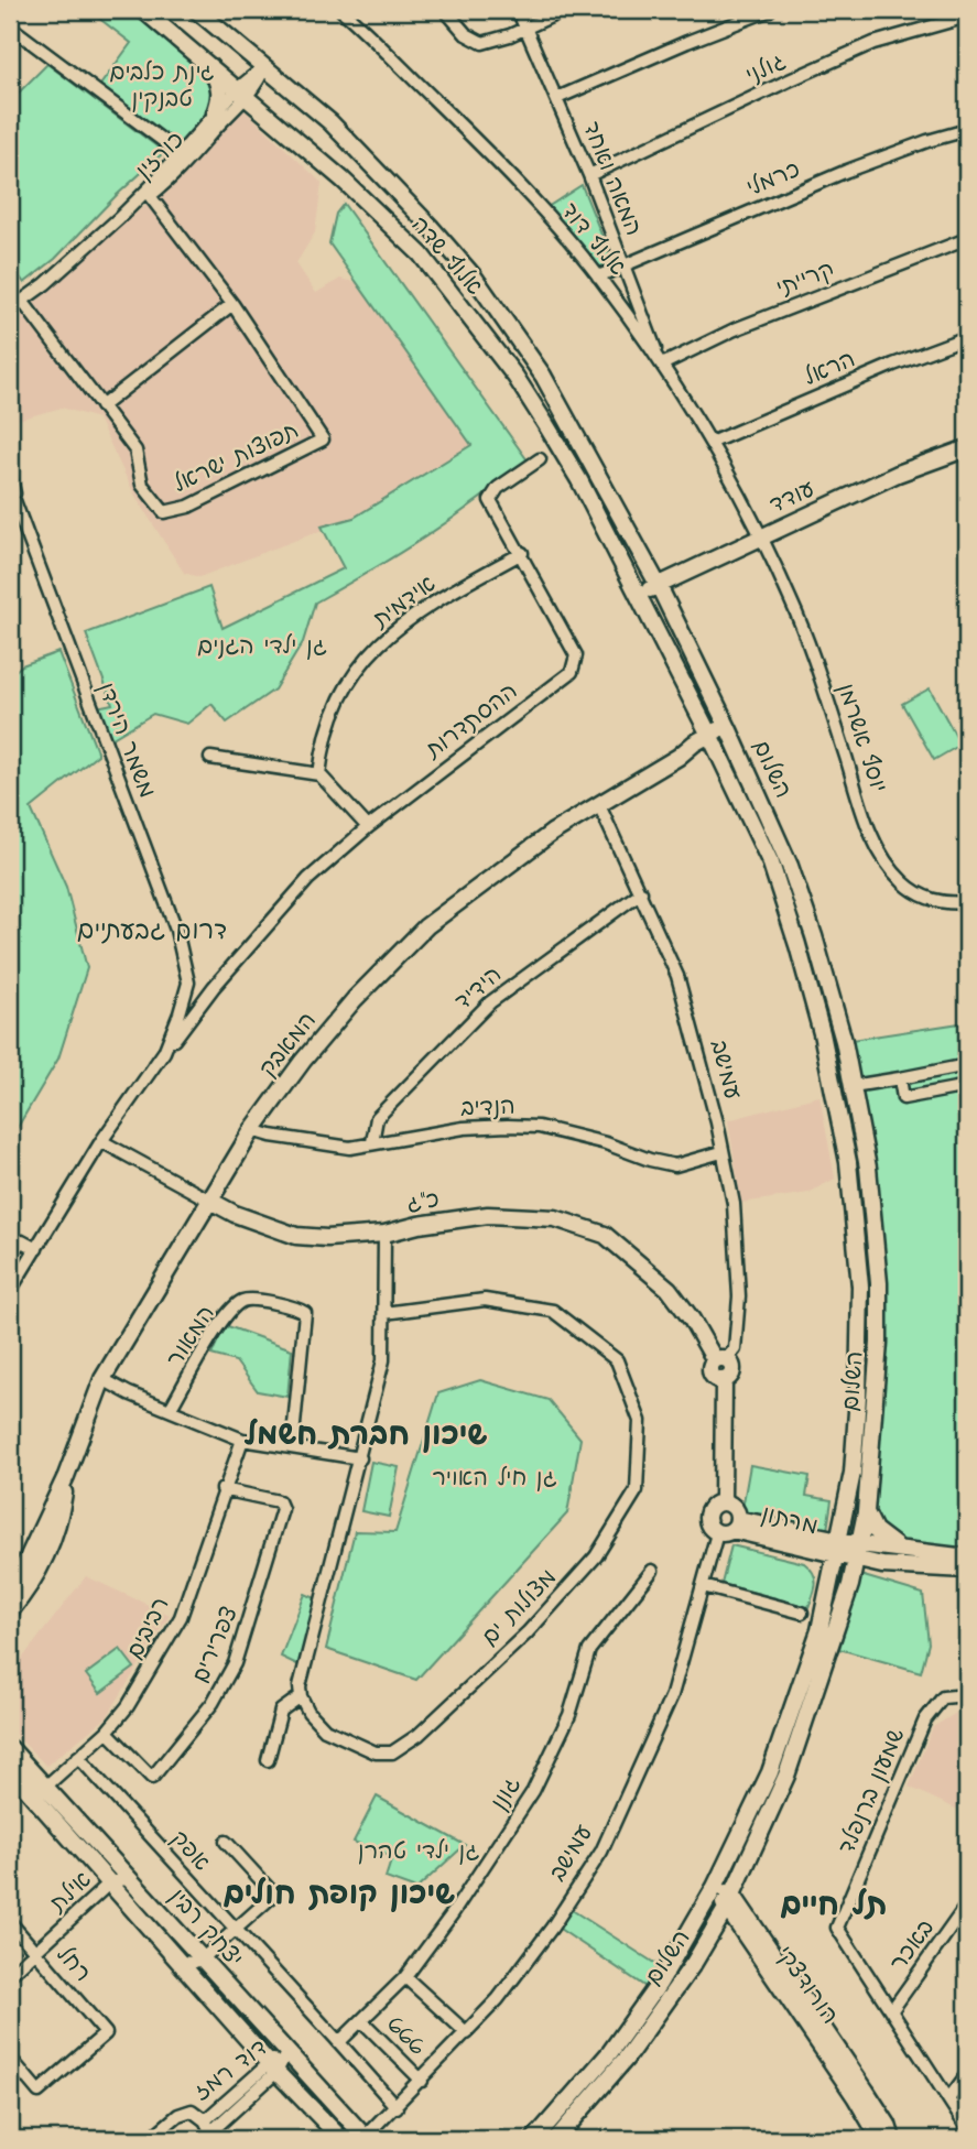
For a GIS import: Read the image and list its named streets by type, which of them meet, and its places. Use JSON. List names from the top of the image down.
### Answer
{
  "streets": {
    "main road": [
      "אלוף שדה",
      "עודד",
      "השלום",
      "המאבק",
      "כ\"ג",
      "מרתון",
      "יצחק רבין",
      "הורודצקי"
    ],
    "street": [
      "גולני",
      "כורזין",
      "המאה ואחד",
      "כרמלי",
      "אלוף דוד",
      "קרייתי",
      "הראל",
      "תפוצות ישראל",
      "אידמית",
      "ההסתדרות",
      "יוסף אשרמן",
      "משמר הירדן",
      "הידיד",
      "עמישב",
      "הנדיב",
      "המאור",
      "מצולות ים",
      "רביבים",
      "צפרירים",
      "שמעון ברנפלד",
      "גונן",
      "אפק",
      "אילת",
      "באכר",
      "רחל",
      "666",
      "דוד רמז"
    ]
  },
  "crossings": [
    ["גולני", "המאה ואחד"],
    ["כורזין", "אלוף שדה"],
    ["כורזין", "תפוצות ישראל"],
    ["המאה ואחד", "כרמלי"],
    ["המאה ואחד", "אלוף דוד"],
    ["המאה ואחד", "קרייתי"],
    ["כרמלי", "אלוף דוד"],
    ["אלוף דוד", "קרייתי"],
    ["אלוף דוד", "הראל"],
    ["אלוף דוד", "עודד"],
    ["אלוף דוד", "יוסף אשרמן"],
    ["אלוף שדה", "עודד"],
    ["אלוף שדה", "השלום"],
    ["עודד", "יוסף אשרמן"],
    ["עודד", "השלום"],
    ["אידמית", "ההסתדרות"],
    ["ההסתדרות", "משמר הירדן"],
    ["ההסתדרות", "כ\"ג"],
    ["השלום", "המאבק"],
    ["השלום", "מרתון"],
    ["השלום", "הורודצקי"],
    ["הידיד", "עמישב"],
    ["הידיד", "הנדיב"],
    ["המאבק", "עמישב"],
    ["המאבק", "הנדיב"],
    ["המאבק", "כ\"ג"],
    ["עמישב", "הנדיב"],
    ["עמישב", "כ\"ג"],
    ["עמישב", "מרתון"],
    ["עמישב", "אפק"],
    ["עמישב", "יצחק רבין"],
    ["עמישב", "666"],
    ["כ\"ג", "מרתון"],
    ["רביבים", "צפרירים"],
    ["רביבים", "אפק"],
    ["רביבים", "יצחק רבין"],
    ["שמעון ברנפלד", "באכר"],
    ["גונן", "666"],
    ["אילת", "יצחק רבין"],
    ["אילת", "רחל"],
    ["יצחק רבין", "דוד רמז"]
  ],
  "districts": [
    "דרום גבעתיים",
    "שיכון חברת חשמל",
    "שיכון קופת חולים",
    "תל חיים"
  ],
  "parks": [
    "גינת כלבים טבנקין",
    "גן ילדי הגנים",
    "גן חיל האויר",
    "גן ילדי טהרן"
  ]
}
